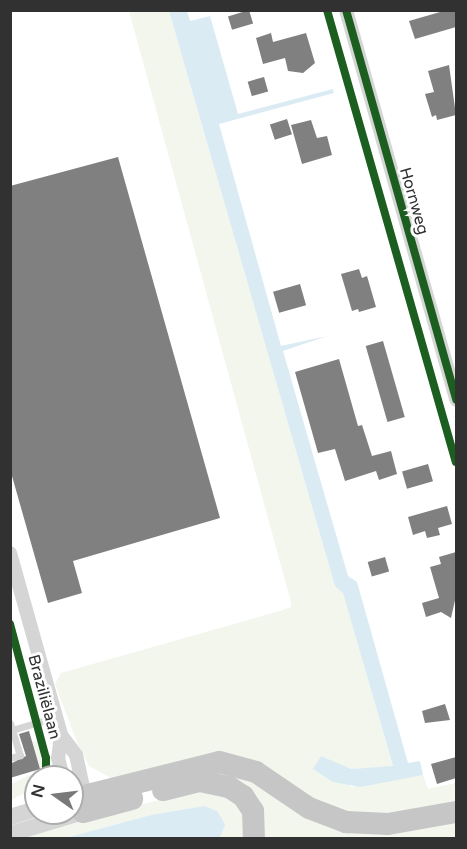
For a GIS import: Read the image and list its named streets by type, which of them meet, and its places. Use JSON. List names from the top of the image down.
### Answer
{
  "streets": {
    "street": ["Hornweg", "Braziliëlaan"]
  },
  "north": "left"
}
